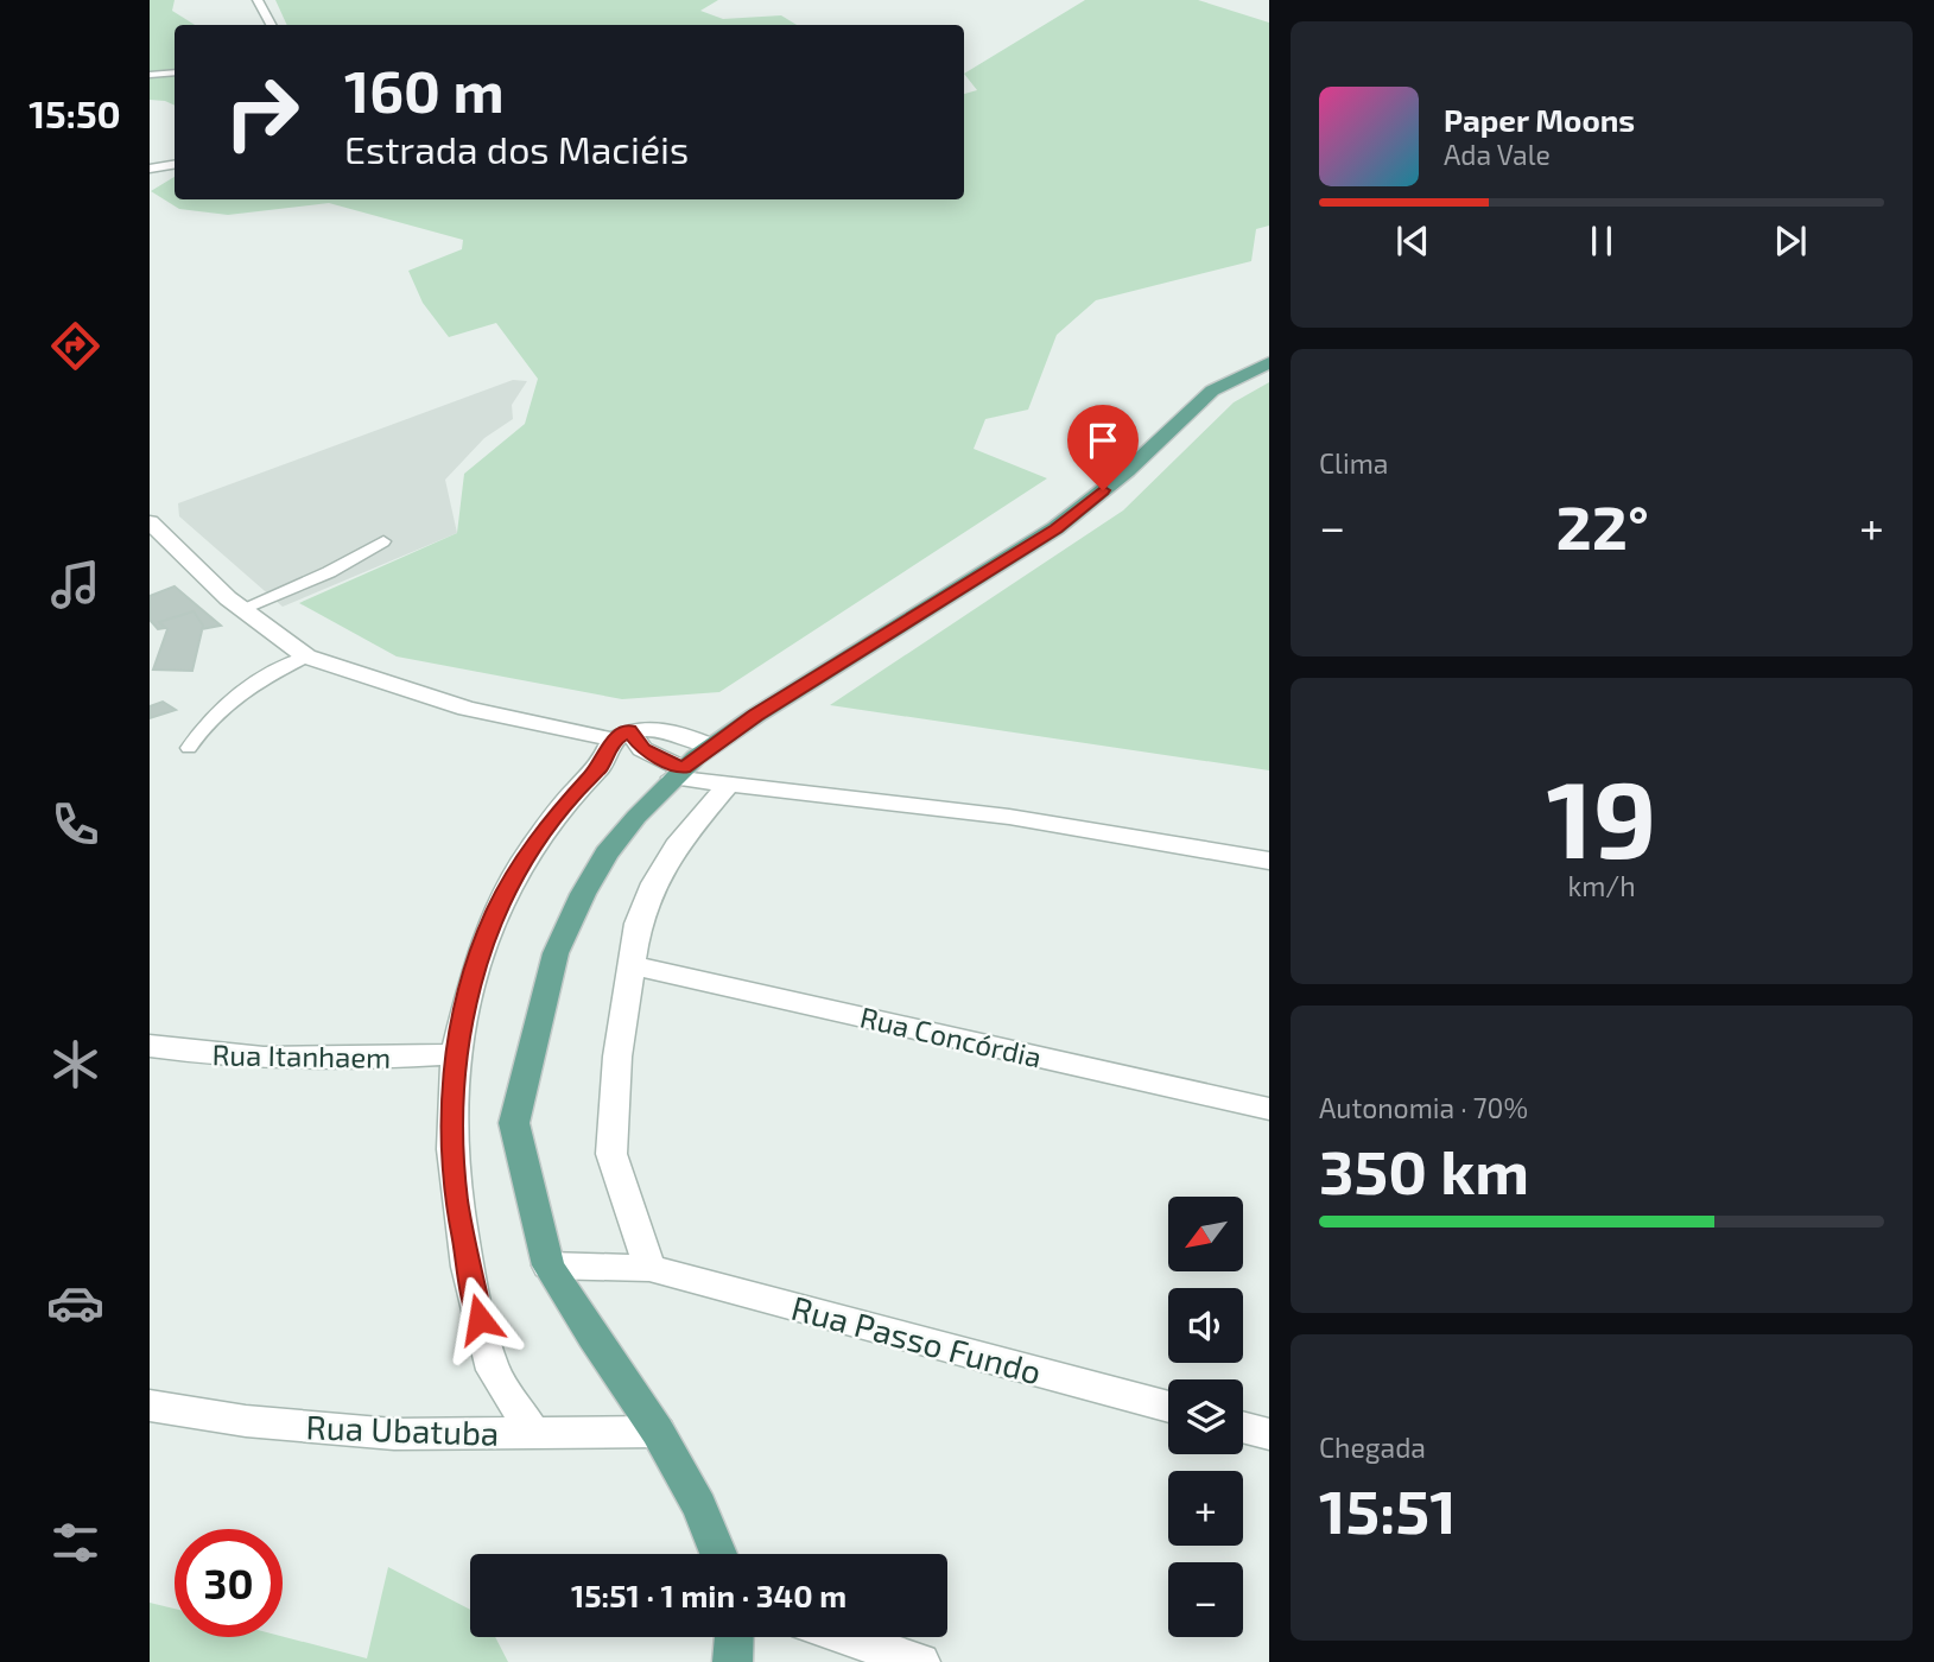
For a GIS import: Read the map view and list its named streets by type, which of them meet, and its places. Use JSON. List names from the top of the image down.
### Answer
{
  "streets": {
    "street": [
      "Rua Concórdia",
      "Rua Itanhaem",
      "Rua Passo Fundo",
      "Rua Ubatuba"
    ]
  },
  "north": "bottom left",
  "page": {
    "tabs": "15:50",
    "turn": ["160 m", "Estrada dos Maciéis"],
    "song": ["Paper Moons", "Ada Vale"],
    "tile": [
      "Clima",
      ["19", "km/h"],
      ["Autonomia · 70%", "350 km"],
      ["Chegada", "15:51"]
    ],
    "heat": ["−", "22°", "+"],
    "map_buttons": ["+", "−"],
    "limit": "30",
    "trip": "15:51 · 1 min · 340 m"
  }
}
